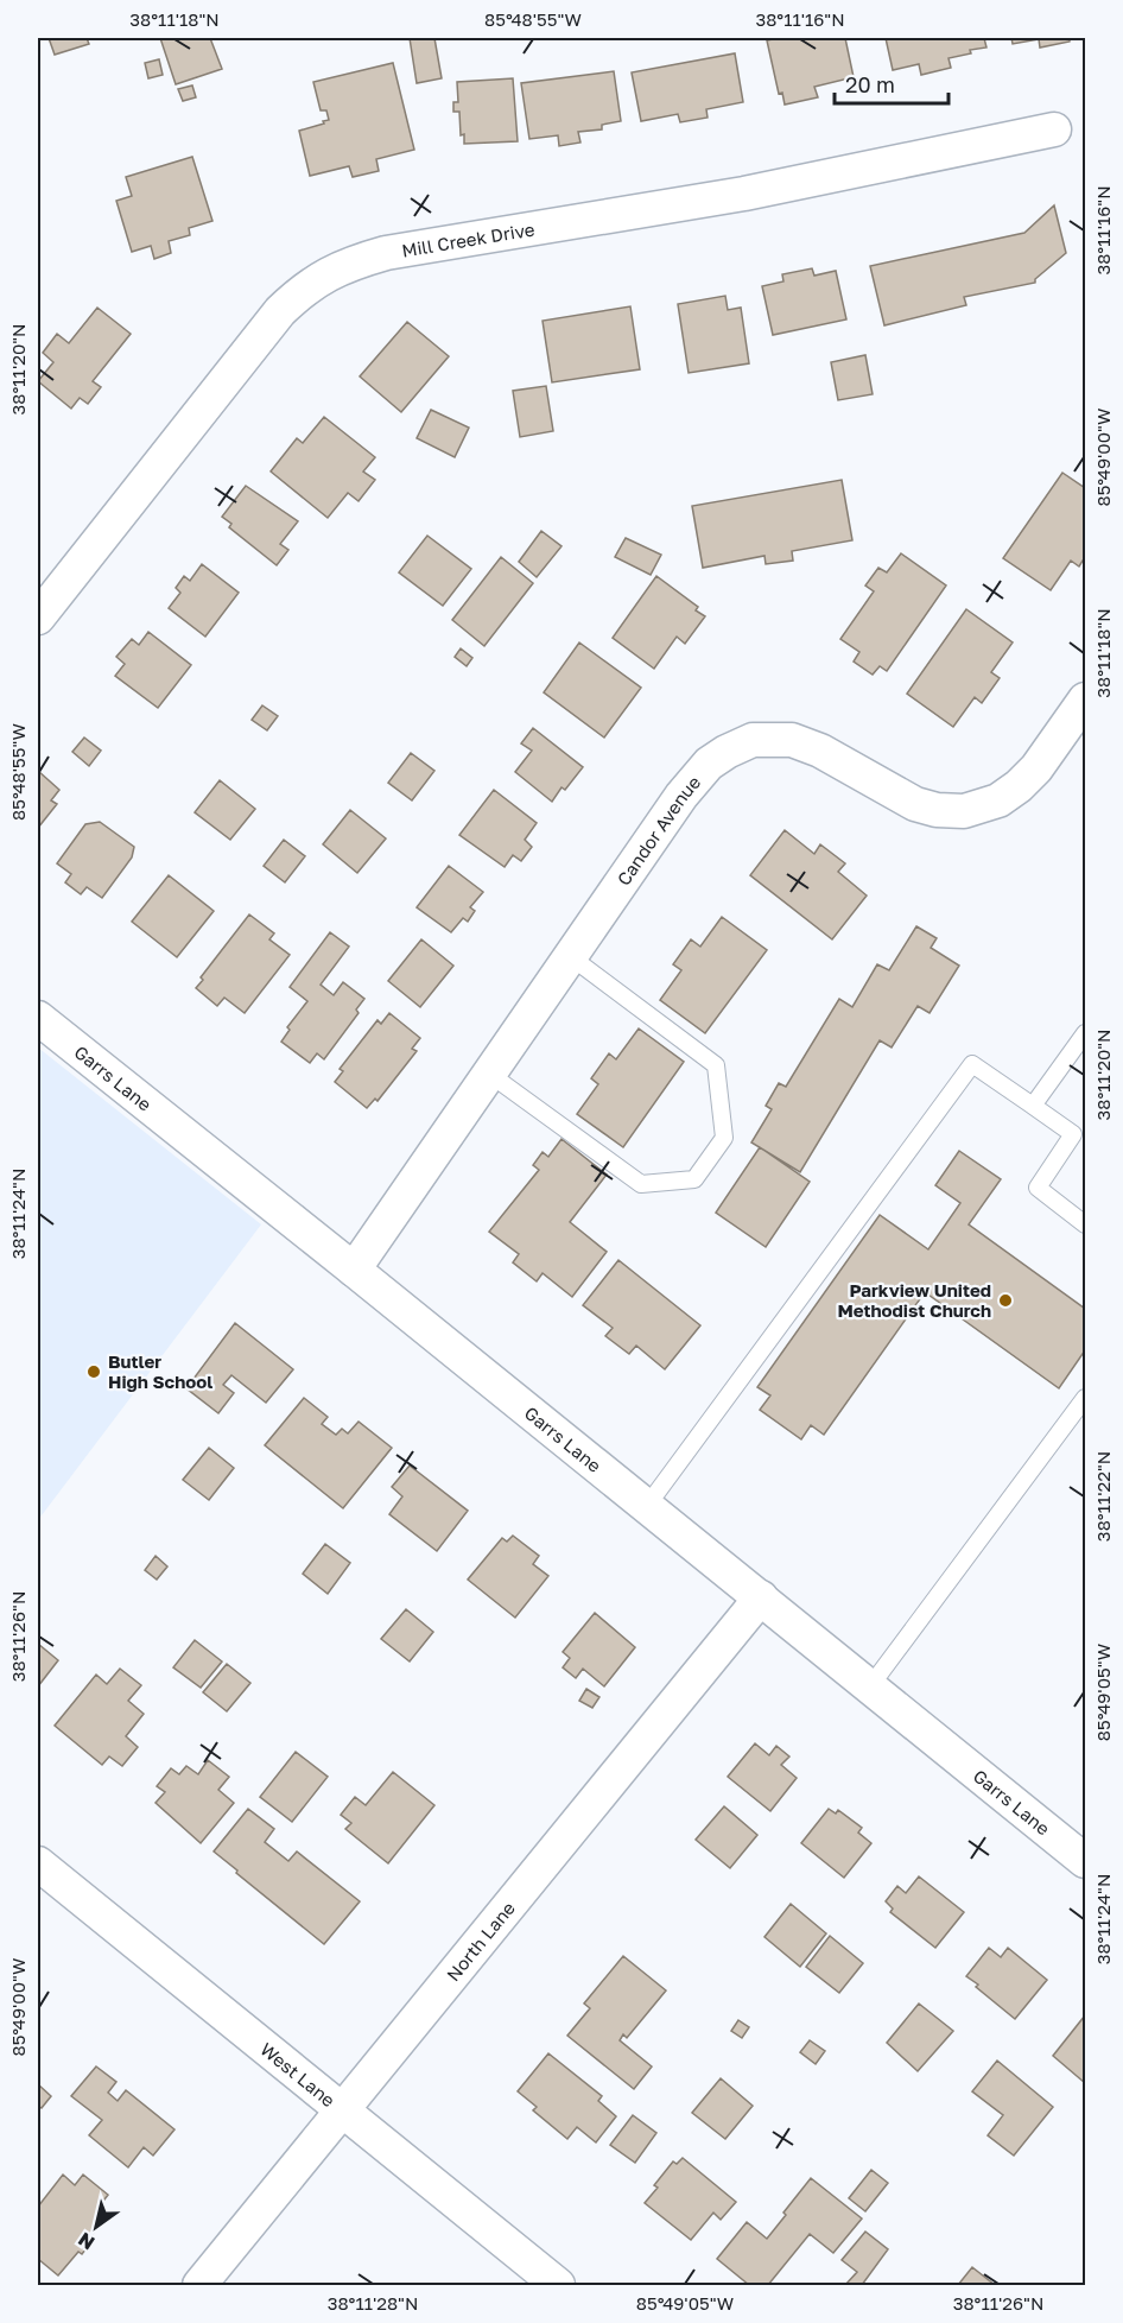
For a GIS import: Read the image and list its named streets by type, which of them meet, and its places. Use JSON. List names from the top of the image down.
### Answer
{
  "streets": {
    "street": [
      "Mill Creek Drive",
      "Candor Avenue",
      "Garrs Lane",
      "North Lane",
      "West Lane"
    ]
  },
  "crossings": [
    ["Candor Avenue", "Garrs Lane"],
    ["Garrs Lane", "North Lane"],
    ["North Lane", "West Lane"]
  ],
  "places": ["Parkview United Methodist Church", "Butler High School"],
  "scale_bar": "20 m",
  "north": "bottom left",
  "coordinates": [
    "38°11'18\"N",
    "85°48'55\"W",
    "38°11'16\"N",
    "38°11'20\"N",
    "85°49'00\"W",
    "38°11'24\"N",
    "38°11'22\"N",
    "38°11'26\"N",
    "85°49'05\"W",
    "38°11'28\"N"
  ]
}
